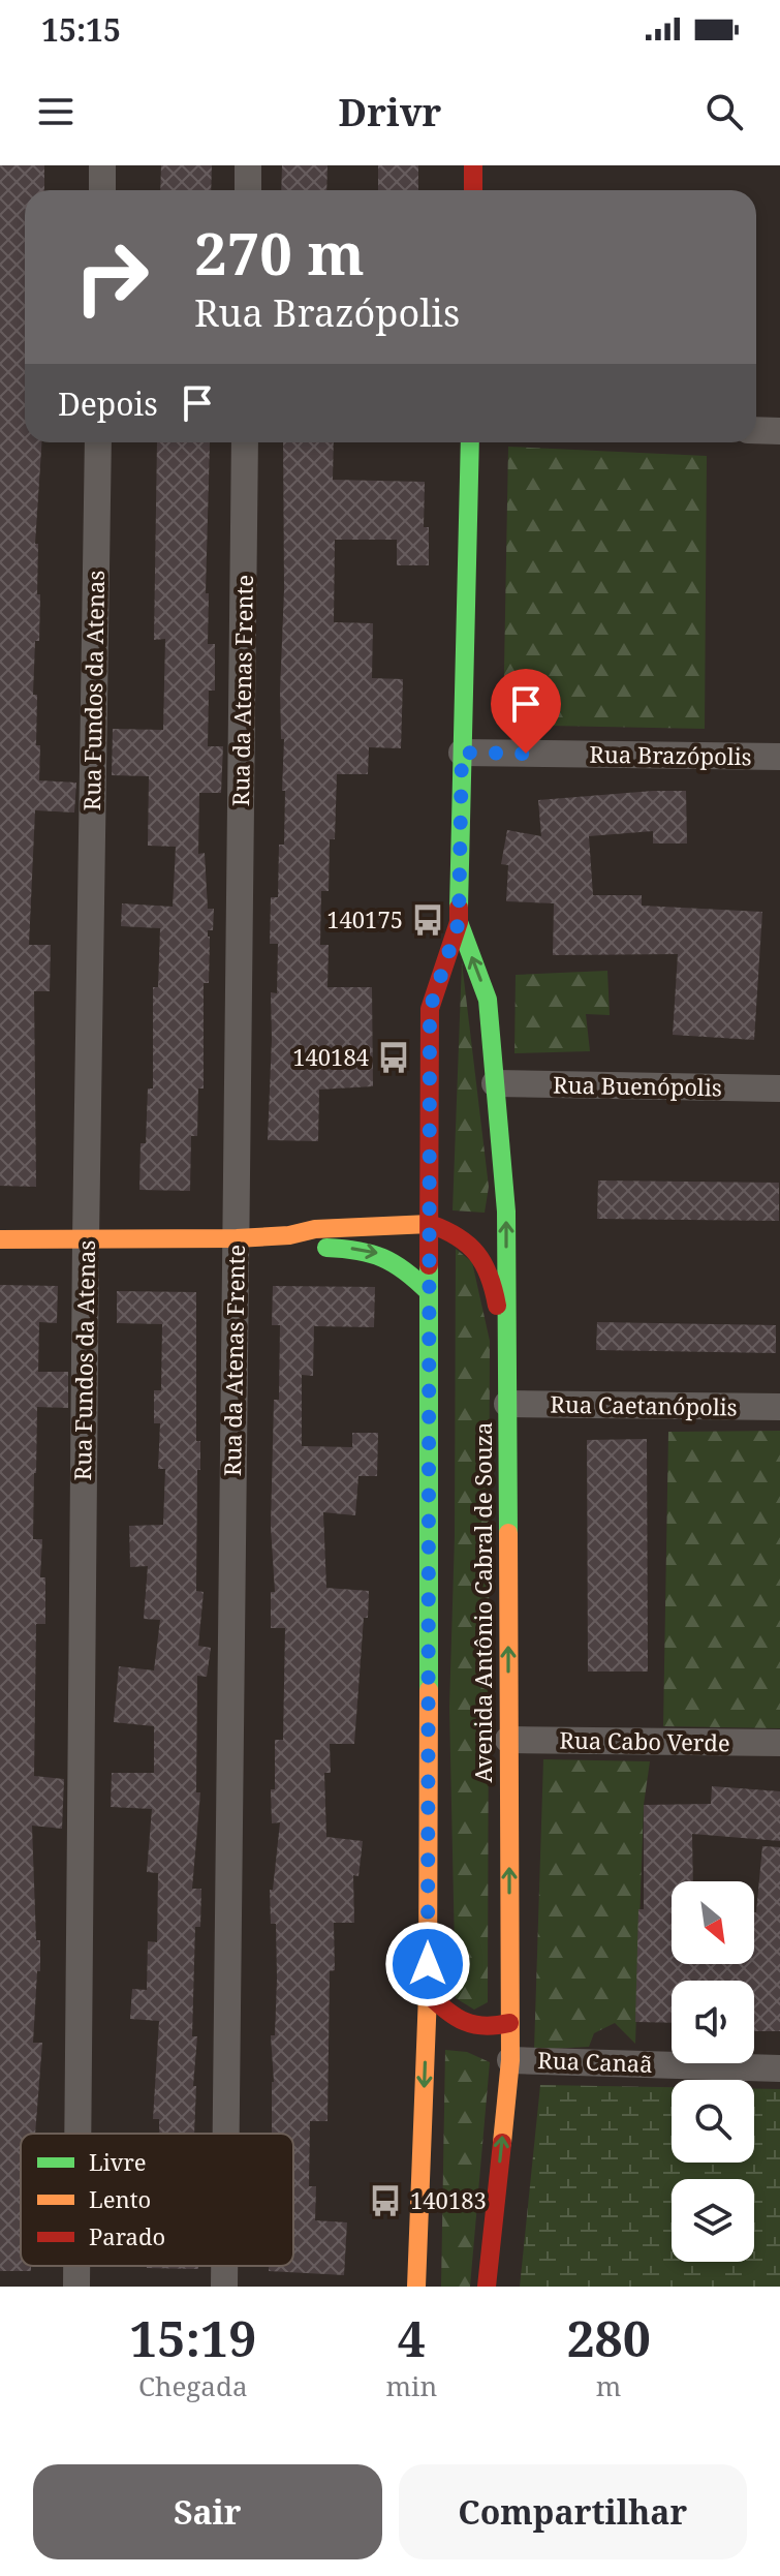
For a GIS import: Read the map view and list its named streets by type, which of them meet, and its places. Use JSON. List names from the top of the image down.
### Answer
{
  "streets": {
    "main road": ["Avenida Antônio Cabral de Souza"],
    "street": [
      "Rua Fundos da Atenas",
      "Rua da Atenas Frente",
      "Rua Brazópolis",
      "Rua Buenópolis",
      "Rua Caetanópolis",
      "Rua Cabo Verde",
      "Rua Canaã"
    ]
  },
  "crossings": [
    ["Rua Brazópolis", "Avenida Antônio Cabral de Souza"],
    ["Rua Buenópolis", "Avenida Antônio Cabral de Souza"],
    ["Rua Caetanópolis", "Avenida Antônio Cabral de Souza"],
    ["Avenida Antônio Cabral de Souza", "Rua Cabo Verde"],
    ["Avenida Antônio Cabral de Souza", "Rua Canaã"]
  ],
  "places": {
    "bus stop": ["140175", "140184", "140183"]
  },
  "legend": ["Livre", "Lento", "Parado"],
  "north": "bottom right",
  "page": {
    "status": "15:15",
    "header": "Drivr",
    "turn": ["270 m", "Rua Brazópolis"],
    "then": "Depois",
    "eta": [
      "15:19",
      "Chegada",
      "4",
      "min",
      "280",
      "m"
    ],
    "buttons": ["Sair", "Compartilhar"]
  }
}
